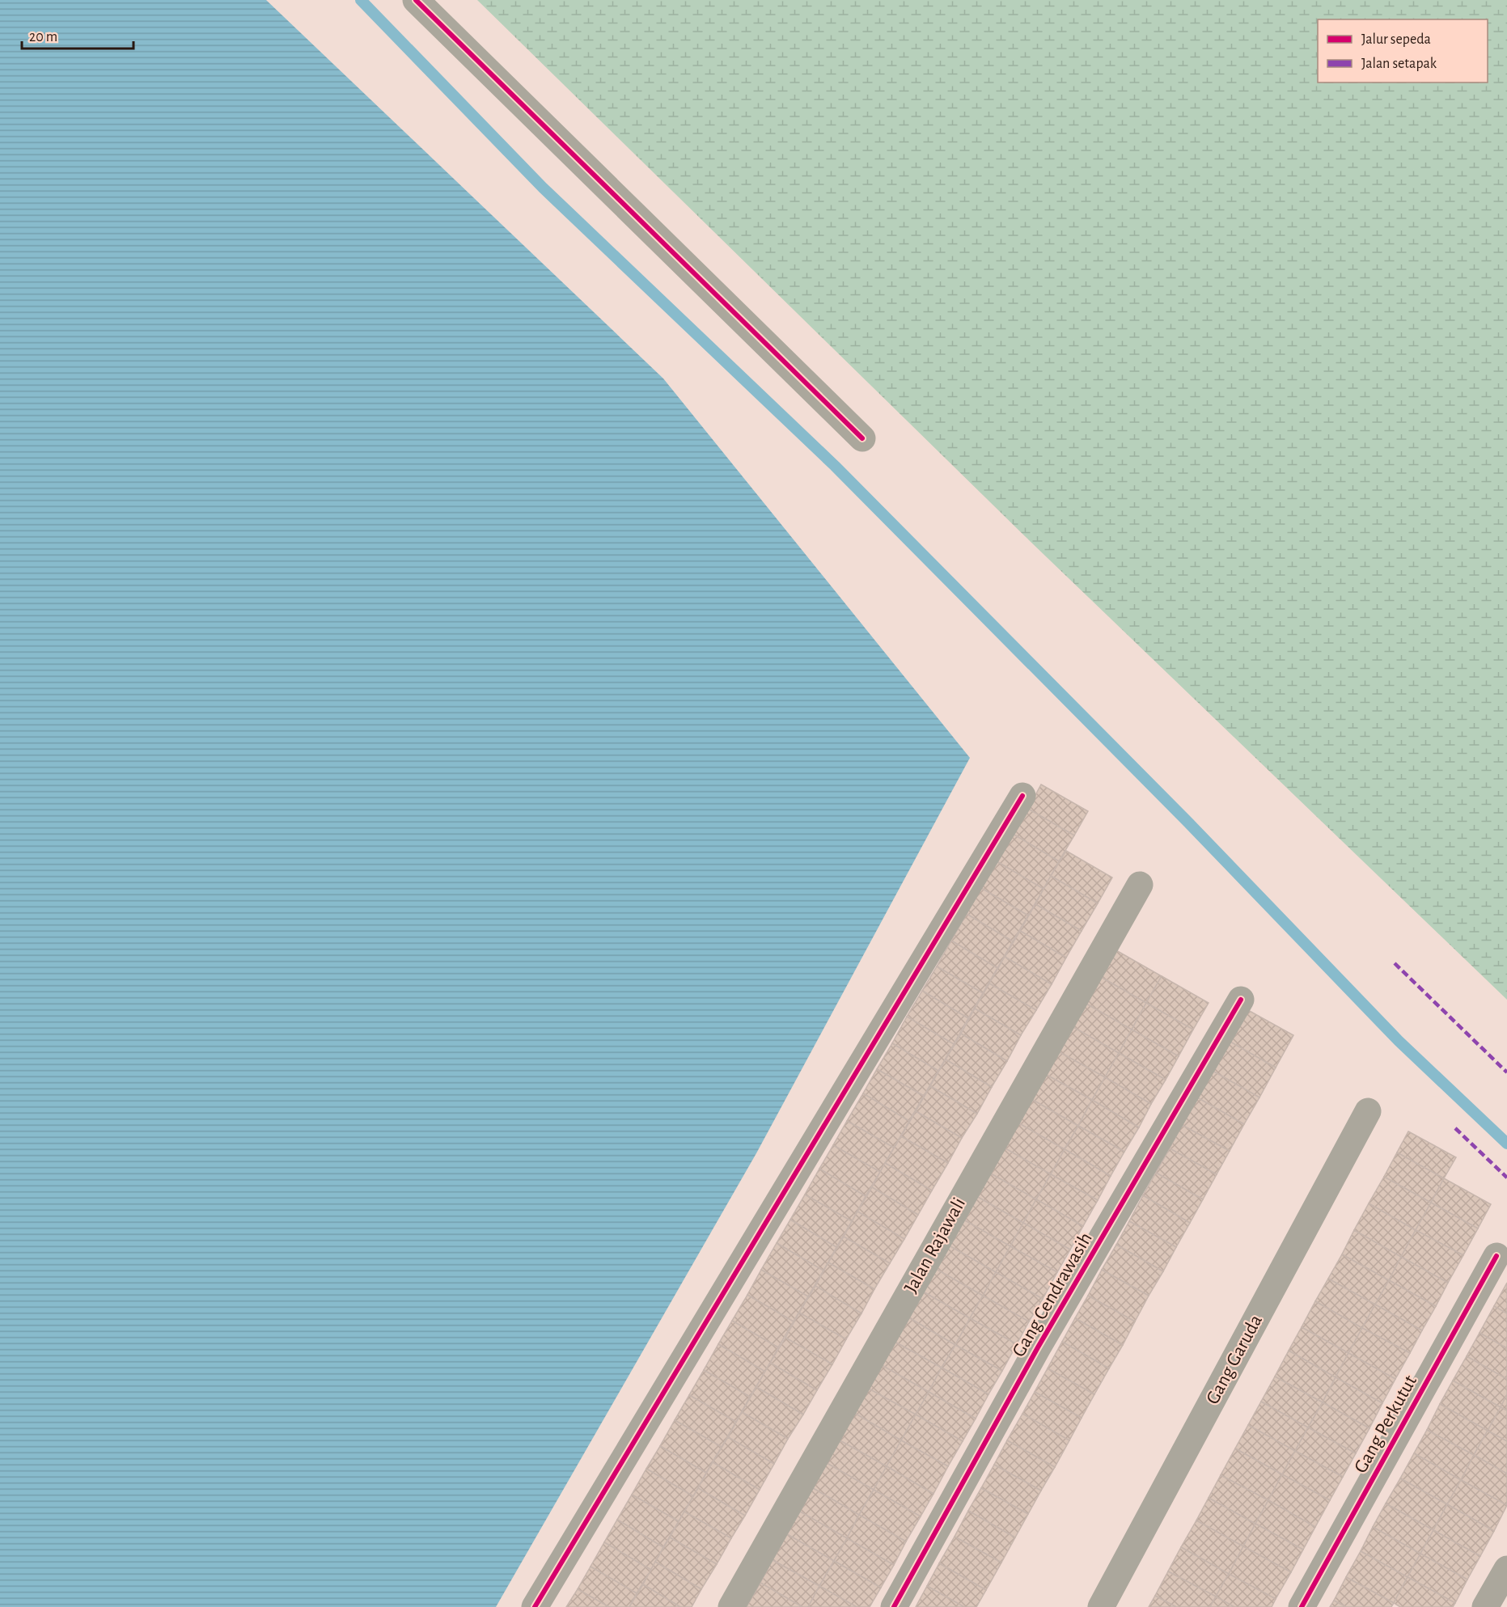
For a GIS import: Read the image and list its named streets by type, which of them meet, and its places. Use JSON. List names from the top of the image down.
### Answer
{
  "streets": {
    "street": [
      "Jalan Rajawali",
      "Gang Cendrawasih",
      "Gang Garuda",
      "Gang Perkutut"
    ]
  },
  "legend": ["Jalur sepeda", "Jalan setapak"],
  "scale_bar": "20 m"
}
